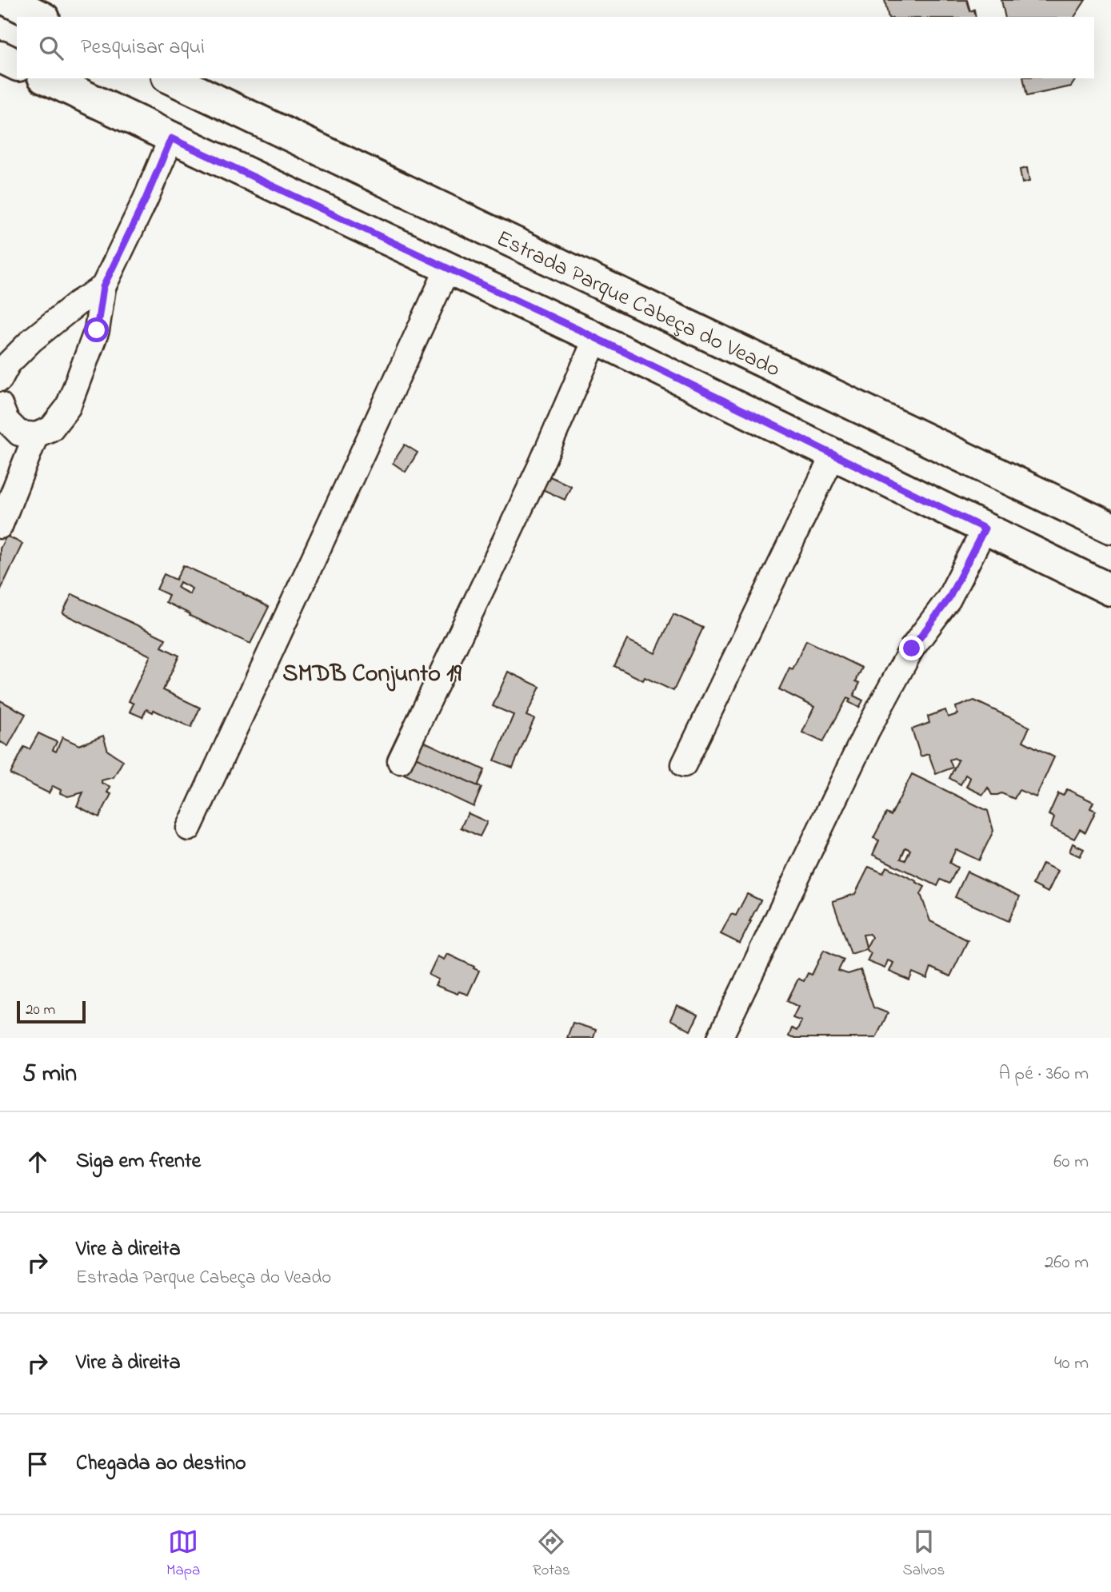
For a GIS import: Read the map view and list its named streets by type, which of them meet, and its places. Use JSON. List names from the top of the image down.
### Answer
{
  "streets": {
    "main road": ["Estrada Parque Cabeça do Veado"]
  },
  "districts": ["SMDB Conjunto 19"],
  "scale_bar": "20 m",
  "page": {
    "search": "Pesquisar aqui",
    "scale": "20 m",
    "heading": ["5 min", "A pé · 360 m"],
    "list": [
      ["Siga em frente", "60 m"],
      ["Vire à direita", "Estrada Parque Cabeça do Veado", "260 m"],
      ["Vire à direita", "40 m"],
      "Chegada ao destino"
    ],
    "nav": ["Mapa", "Rotas", "Salvos"]
  }
}
